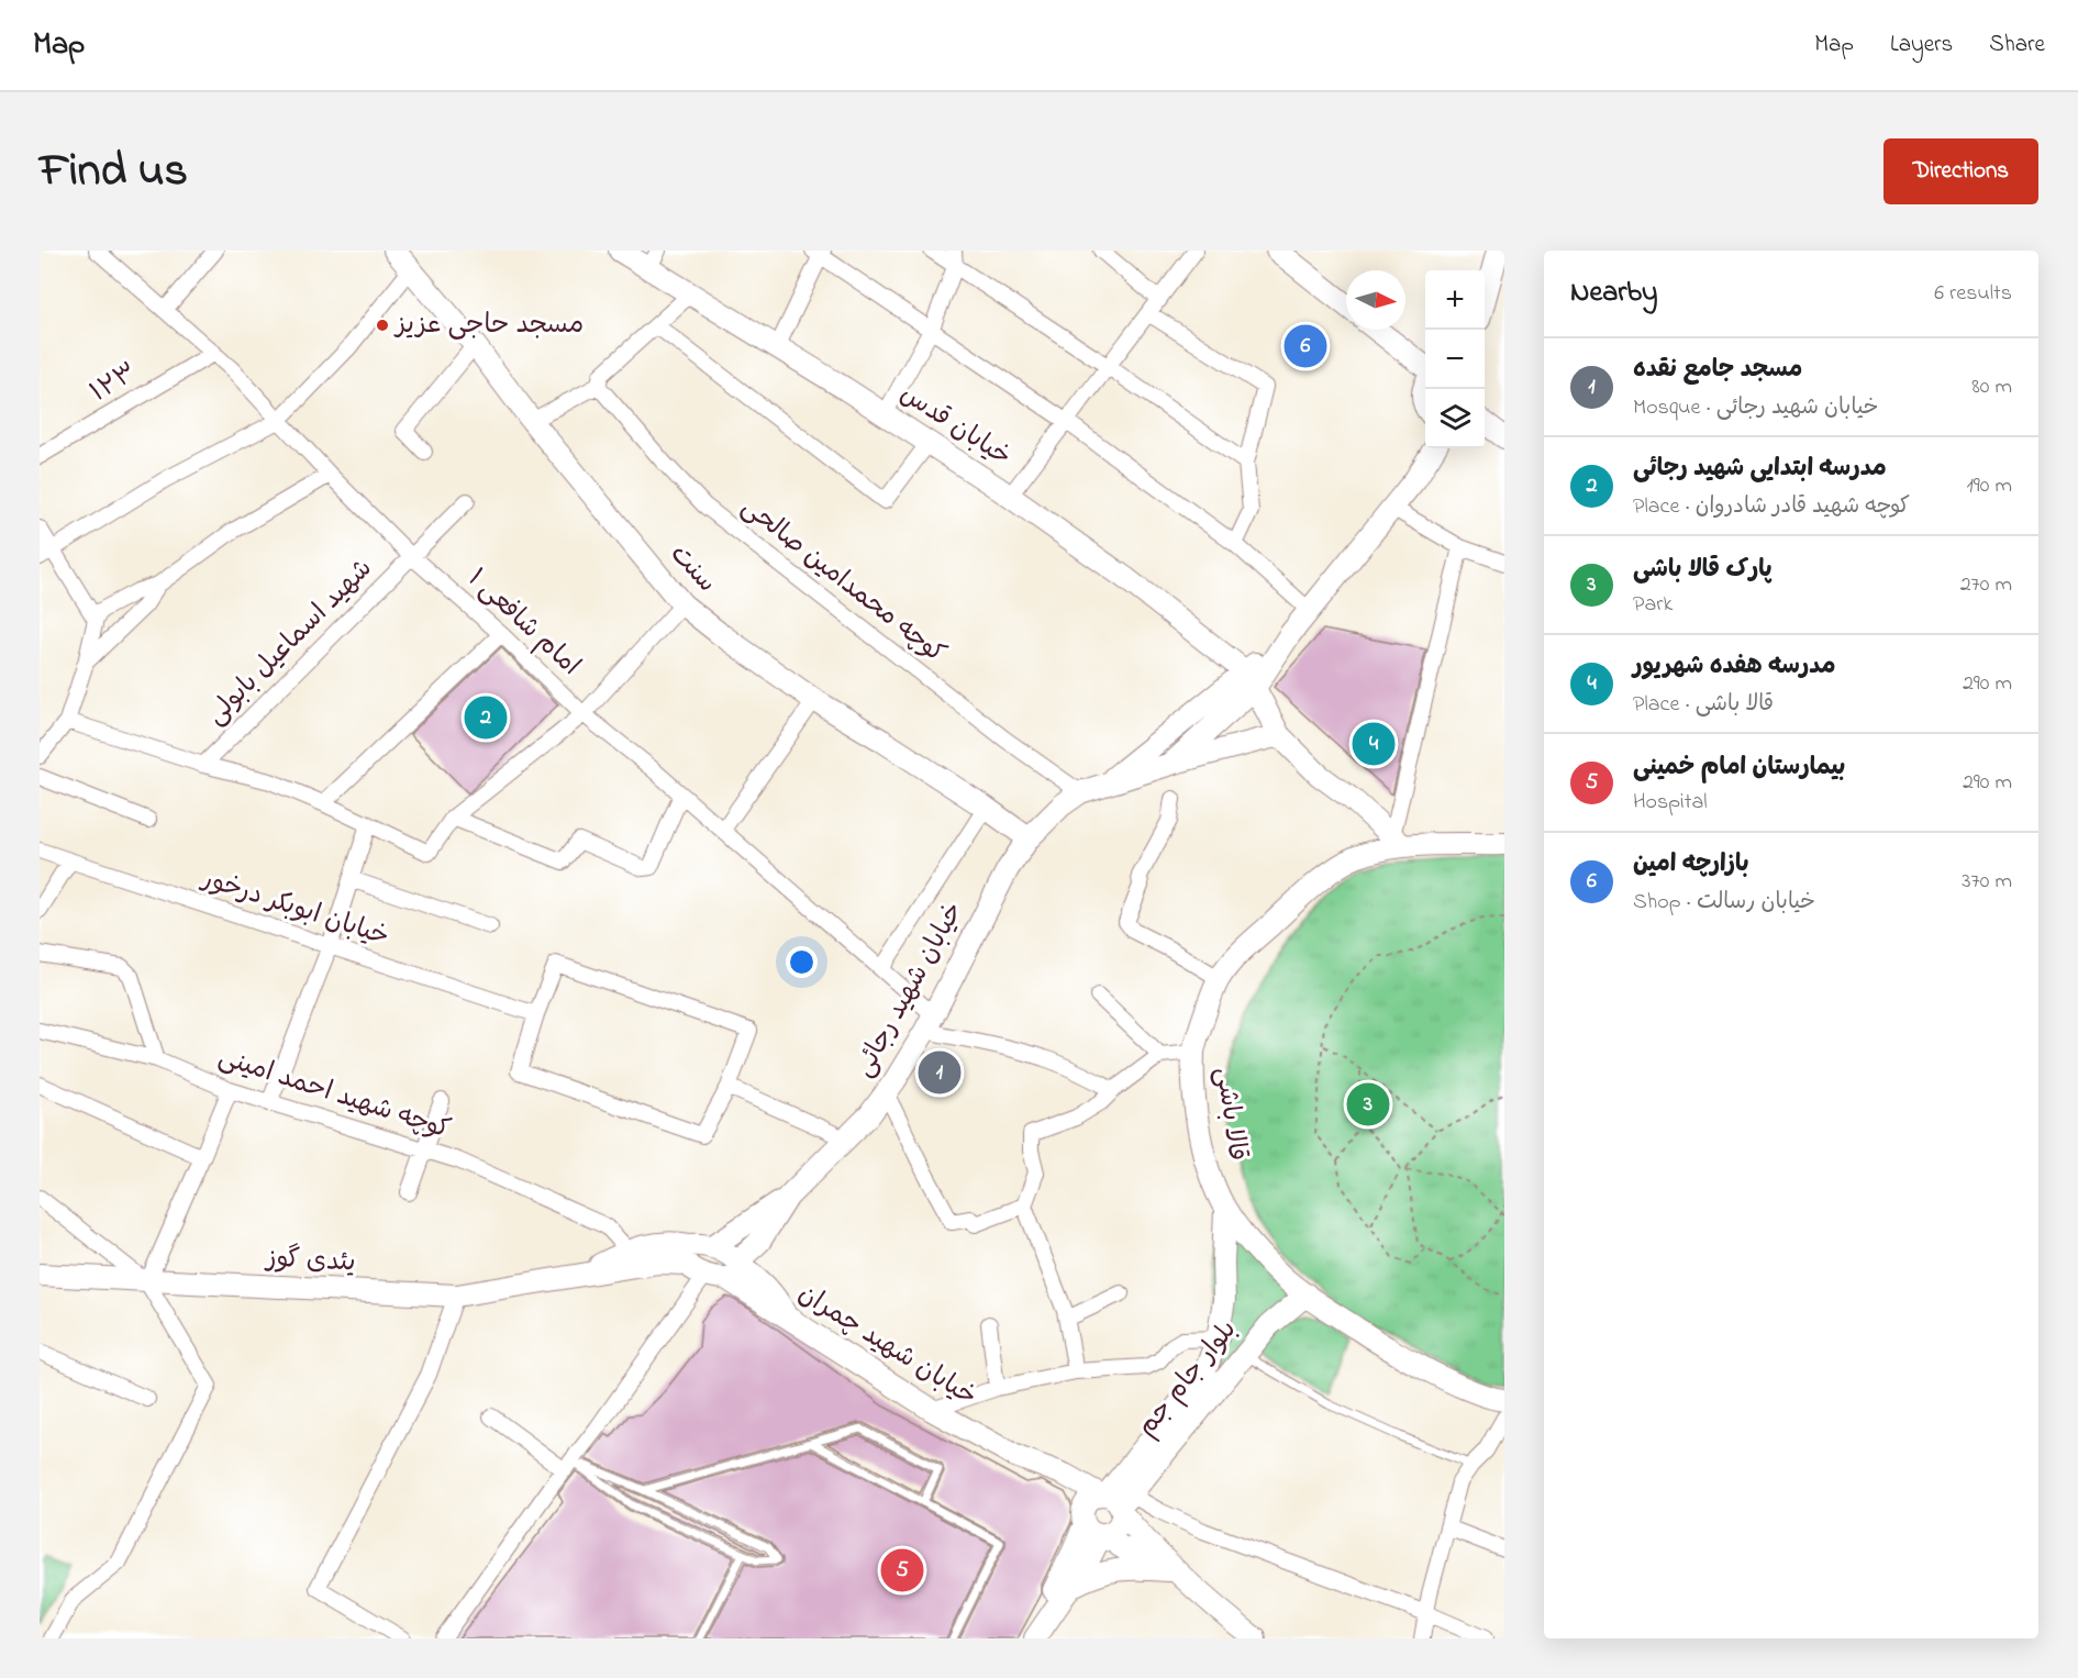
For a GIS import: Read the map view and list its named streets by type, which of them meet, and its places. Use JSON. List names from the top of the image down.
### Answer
{
  "streets": {
    "main road": [
      "خیابان قدس",
      "سنت",
      "خیابان شهید رجائی",
      "قالا باشی",
      "یئدی گوز",
      "خیابان شهید چمران",
      "بلوار جام جم"
    ],
    "street": [
      "۱۲۳",
      "کوچه محمدامین صالحی",
      "امام شافعی ۱",
      "شهید اسماعیل بابولی",
      "خیابان ابوبکر درخور",
      "کوچه شهید احمد امینی"
    ]
  },
  "crossings": [
    ["۱۲۳", "امام شافعی ۱"],
    ["خیابان قدس", "خیابان شهید رجائی"],
    ["سنت", "خیابان شهید رجائی"],
    ["کوچه محمدامین صالحی", "خیابان شهید رجائی"],
    ["امام شافعی ۱", "شهید اسماعیل بابولی"],
    ["امام شافعی ۱", "خیابان شهید رجائی"],
    ["خیابان شهید رجائی", "خیابان شهید چمران"],
    ["قالا باشی", "بلوار جام جم"],
    ["خیابان شهید چمران", "بلوار جام جم"]
  ],
  "places": ["مسجد حاجی عزیز"],
  "north": "right",
  "page": {
    "header": "Map",
    "nav": ["Map", "Layers", "Share"],
    "title": "Find us",
    "buttons": "Directions",
    "heading": ["Nearby", "6 results"],
    "map_buttons": ["+", "−"],
    "pins": [
      "6",
      "2",
      "4",
      "1",
      "3",
      "5"
    ],
    "list": [
      {
        "mark": "1",
        "name": "مسجد جامع نقده",
        "note": "Mosque · خیابان شهید رجائی",
        "value": "80 m"
      },
      {
        "mark": "2",
        "name": "مدرسه ابتدایی شهید رجائی",
        "note": "Place · کوچه شهید قادر شادروان",
        "value": "190 m"
      },
      {
        "mark": "3",
        "name": "پارک قالا باشی",
        "note": "Park",
        "value": "270 m"
      },
      {
        "mark": "4",
        "name": "مدرسه هفده شهریور",
        "note": "Place · قالا باشی",
        "value": "290 m"
      },
      {
        "mark": "5",
        "name": "بیمارستان امام خمینی",
        "note": "Hospital",
        "value": "290 m"
      },
      {
        "mark": "6",
        "name": "بازارچه امین",
        "note": "Shop · خیابان رسالت",
        "value": "370 m"
      }
    ]
  }
}
